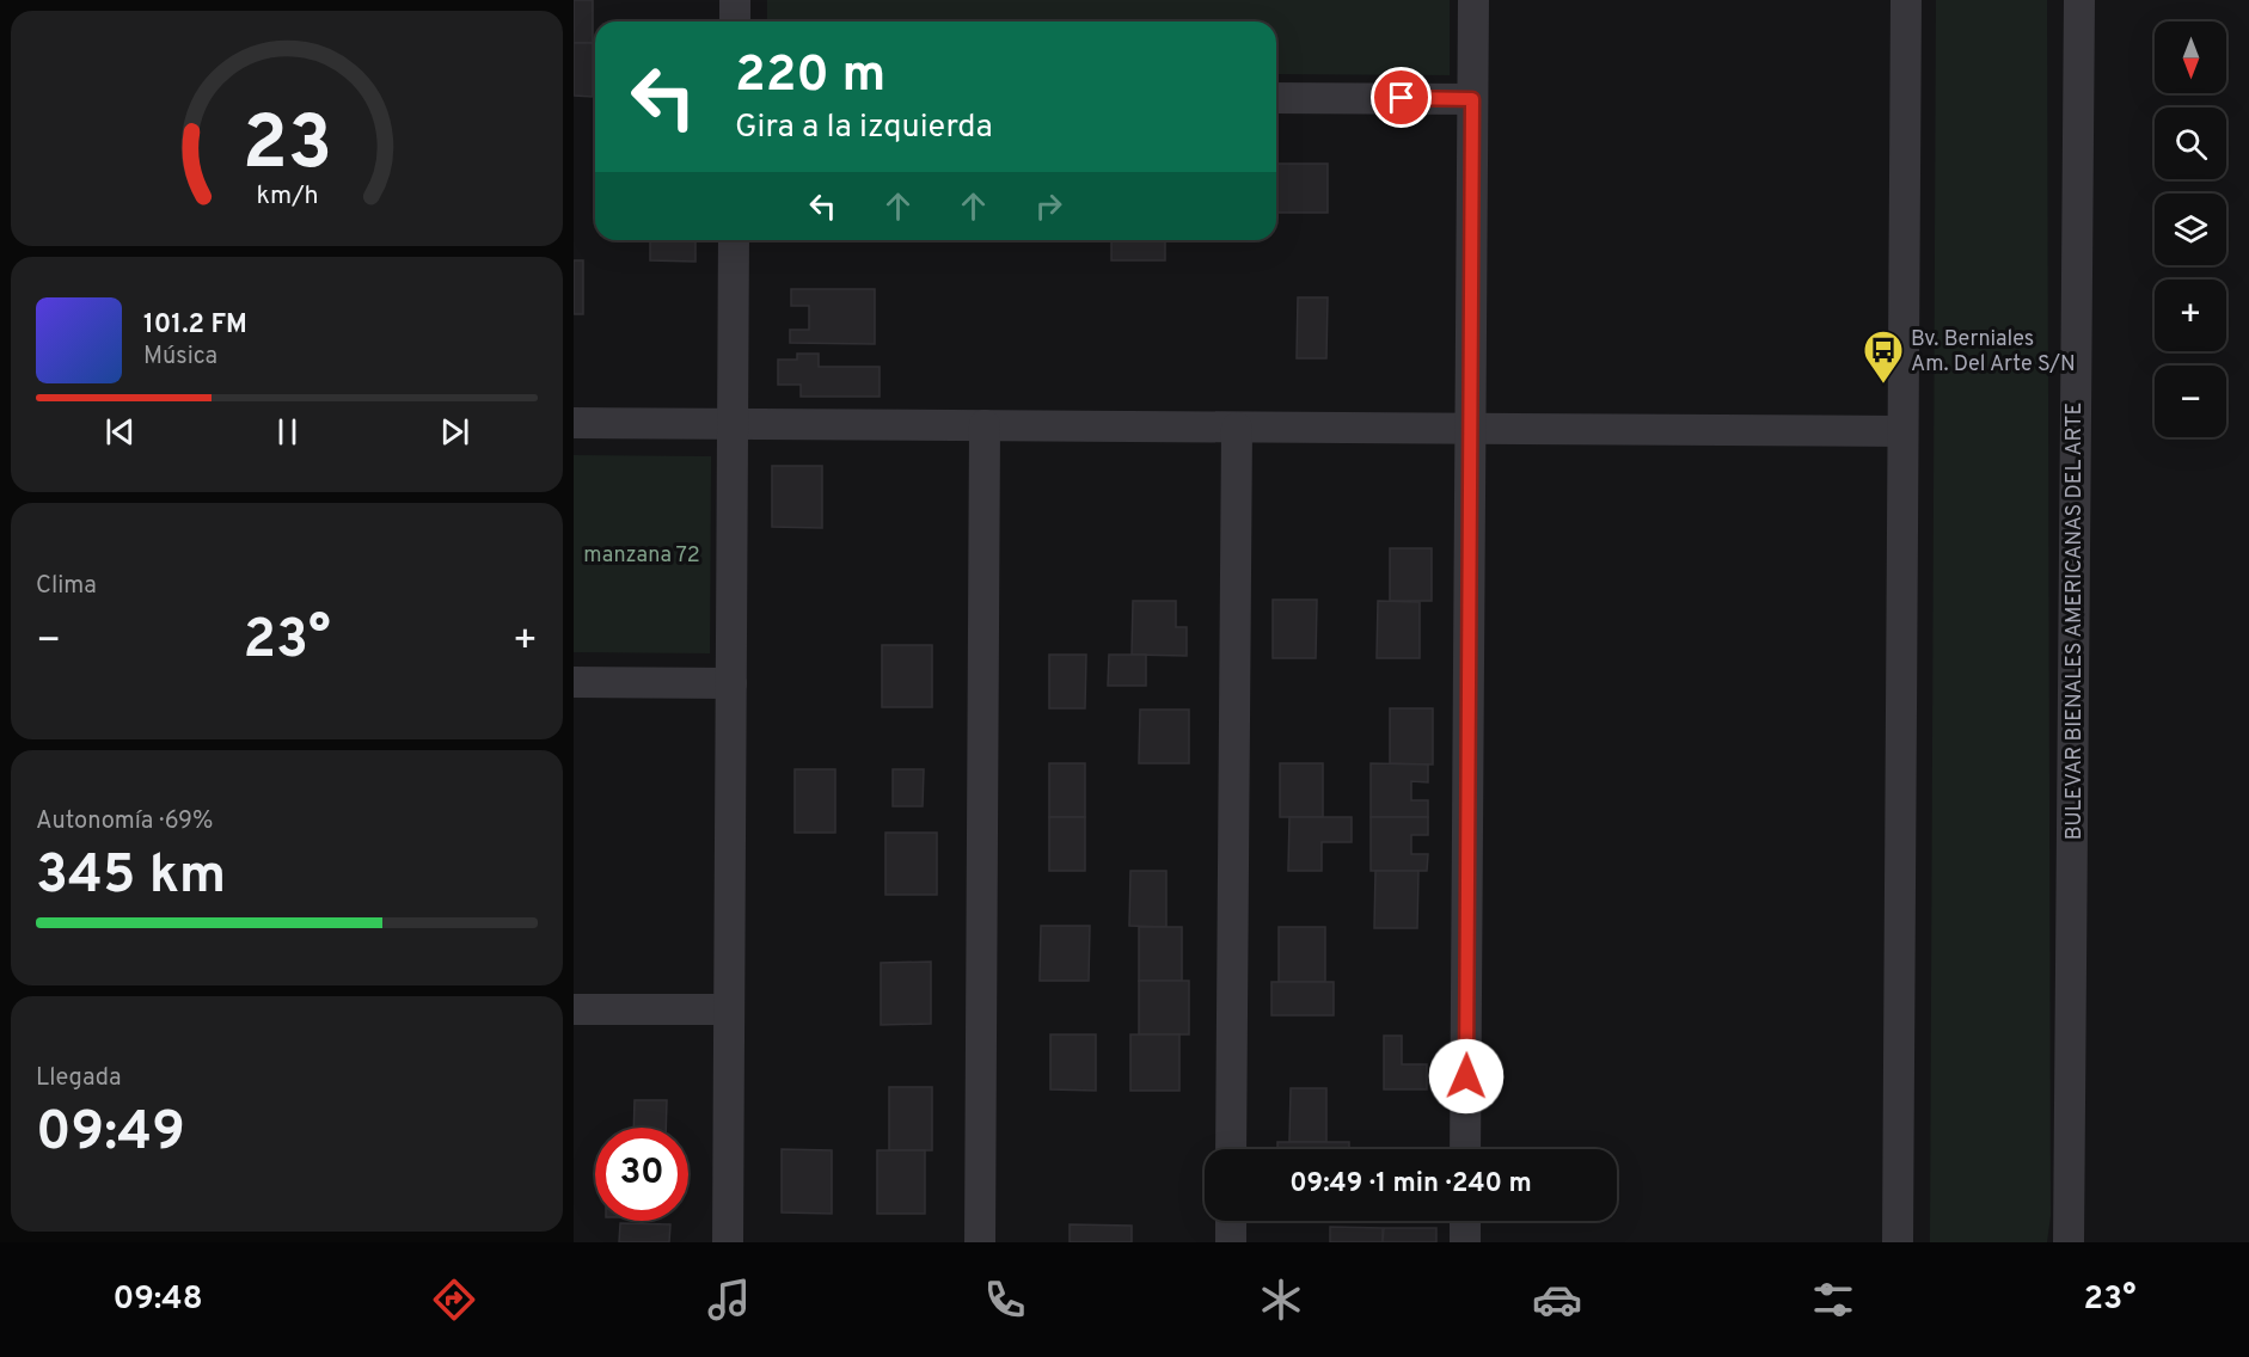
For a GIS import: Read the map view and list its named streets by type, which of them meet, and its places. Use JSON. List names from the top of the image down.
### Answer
{
  "streets": {
    "street": ["BULEVAR BIENALES AMERICANAS DEL ARTE"]
  },
  "parks": ["manzana 72"],
  "places": {
    "bus stop": ["Bv. Berniales Am. Del Arte S/N"]
  },
  "north": "bottom",
  "page": {
    "map_buttons": ["+", "−"],
    "turn": ["220 m", "Gira a la izquierda"],
    "song": ["101.2 FM", "Música"],
    "tile": [
      "Clima",
      ["Autonomía · 69%", "345 km"],
      ["Llegada", "09:49"]
    ],
    "heat": ["−", "23°", "+"],
    "limit": "30",
    "trip": "09:49 · 1 min · 240 m",
    "tabs": ["09:48", "23°"],
    "gauge": ["23", "km/h"]
  }
}
